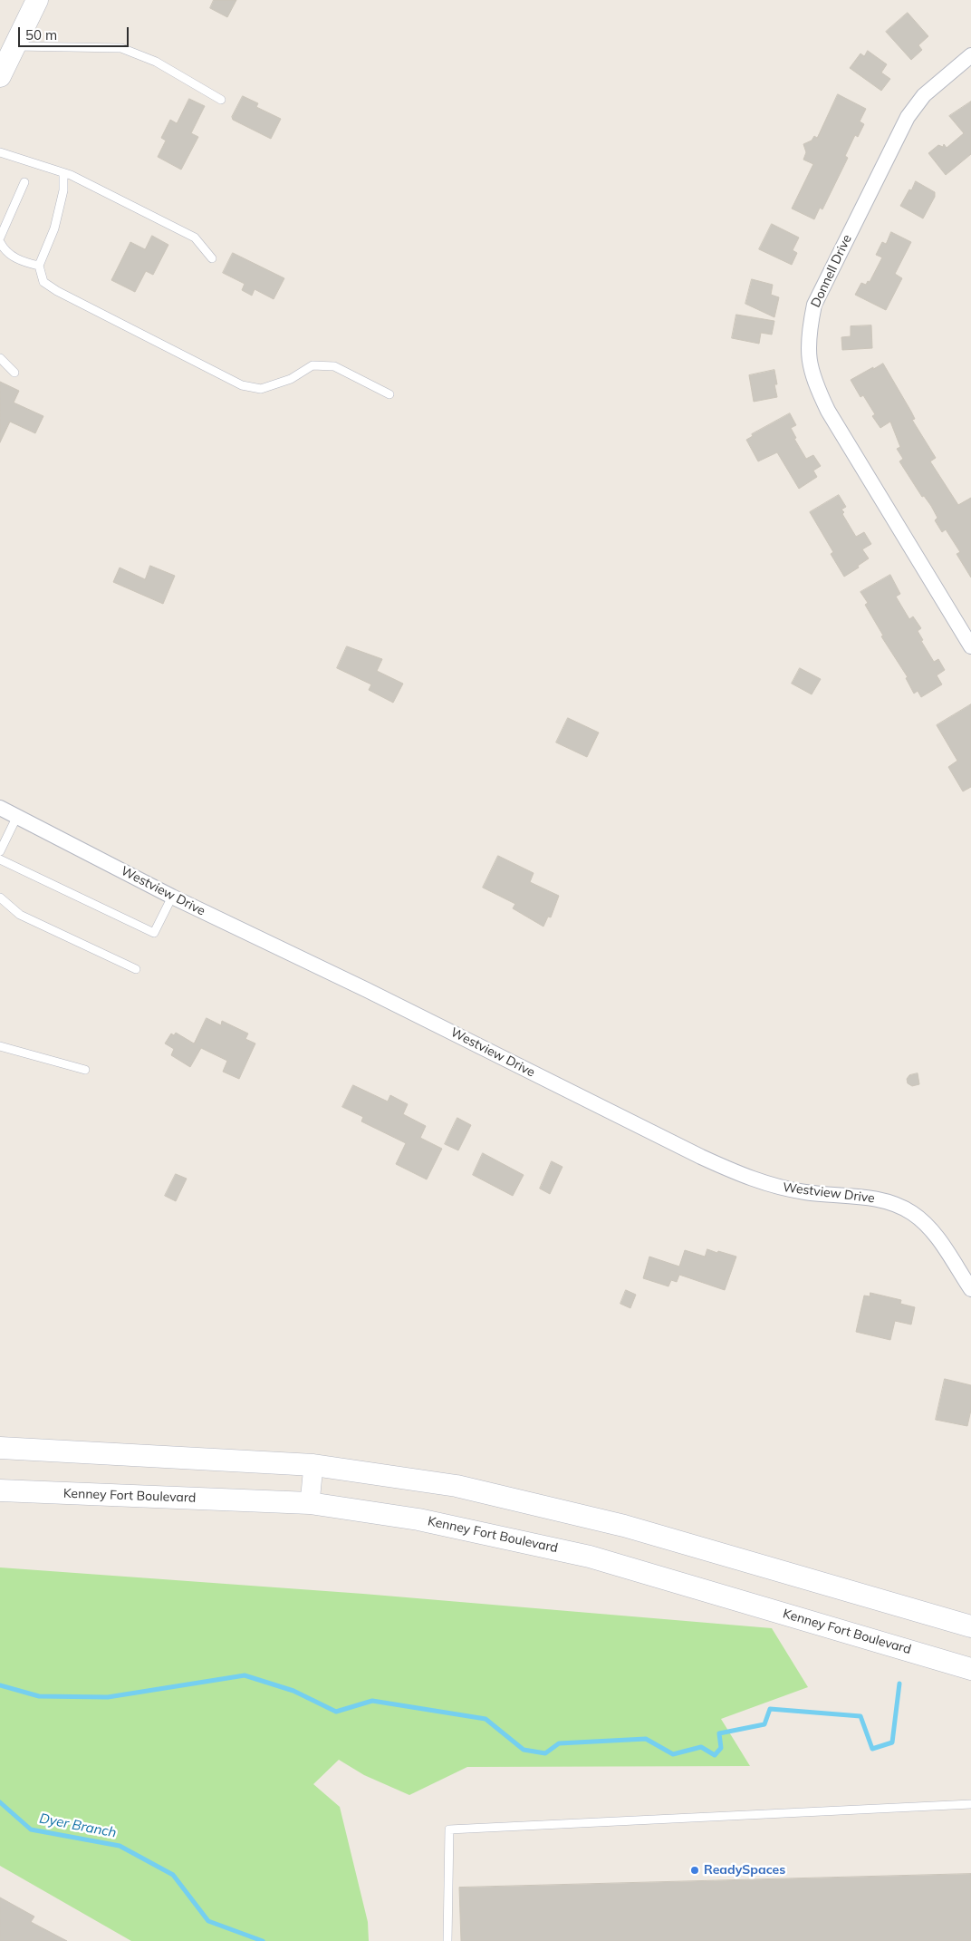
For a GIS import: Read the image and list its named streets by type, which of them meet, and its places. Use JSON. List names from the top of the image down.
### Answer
{
  "streets": {
    "main road": ["Kenney Fort Boulevard"],
    "street": ["Donnell Drive", "Westview Drive"]
  },
  "water": ["Dyer Branch"],
  "places": ["ReadySpaces"],
  "scale_bar": "50 m"
}
